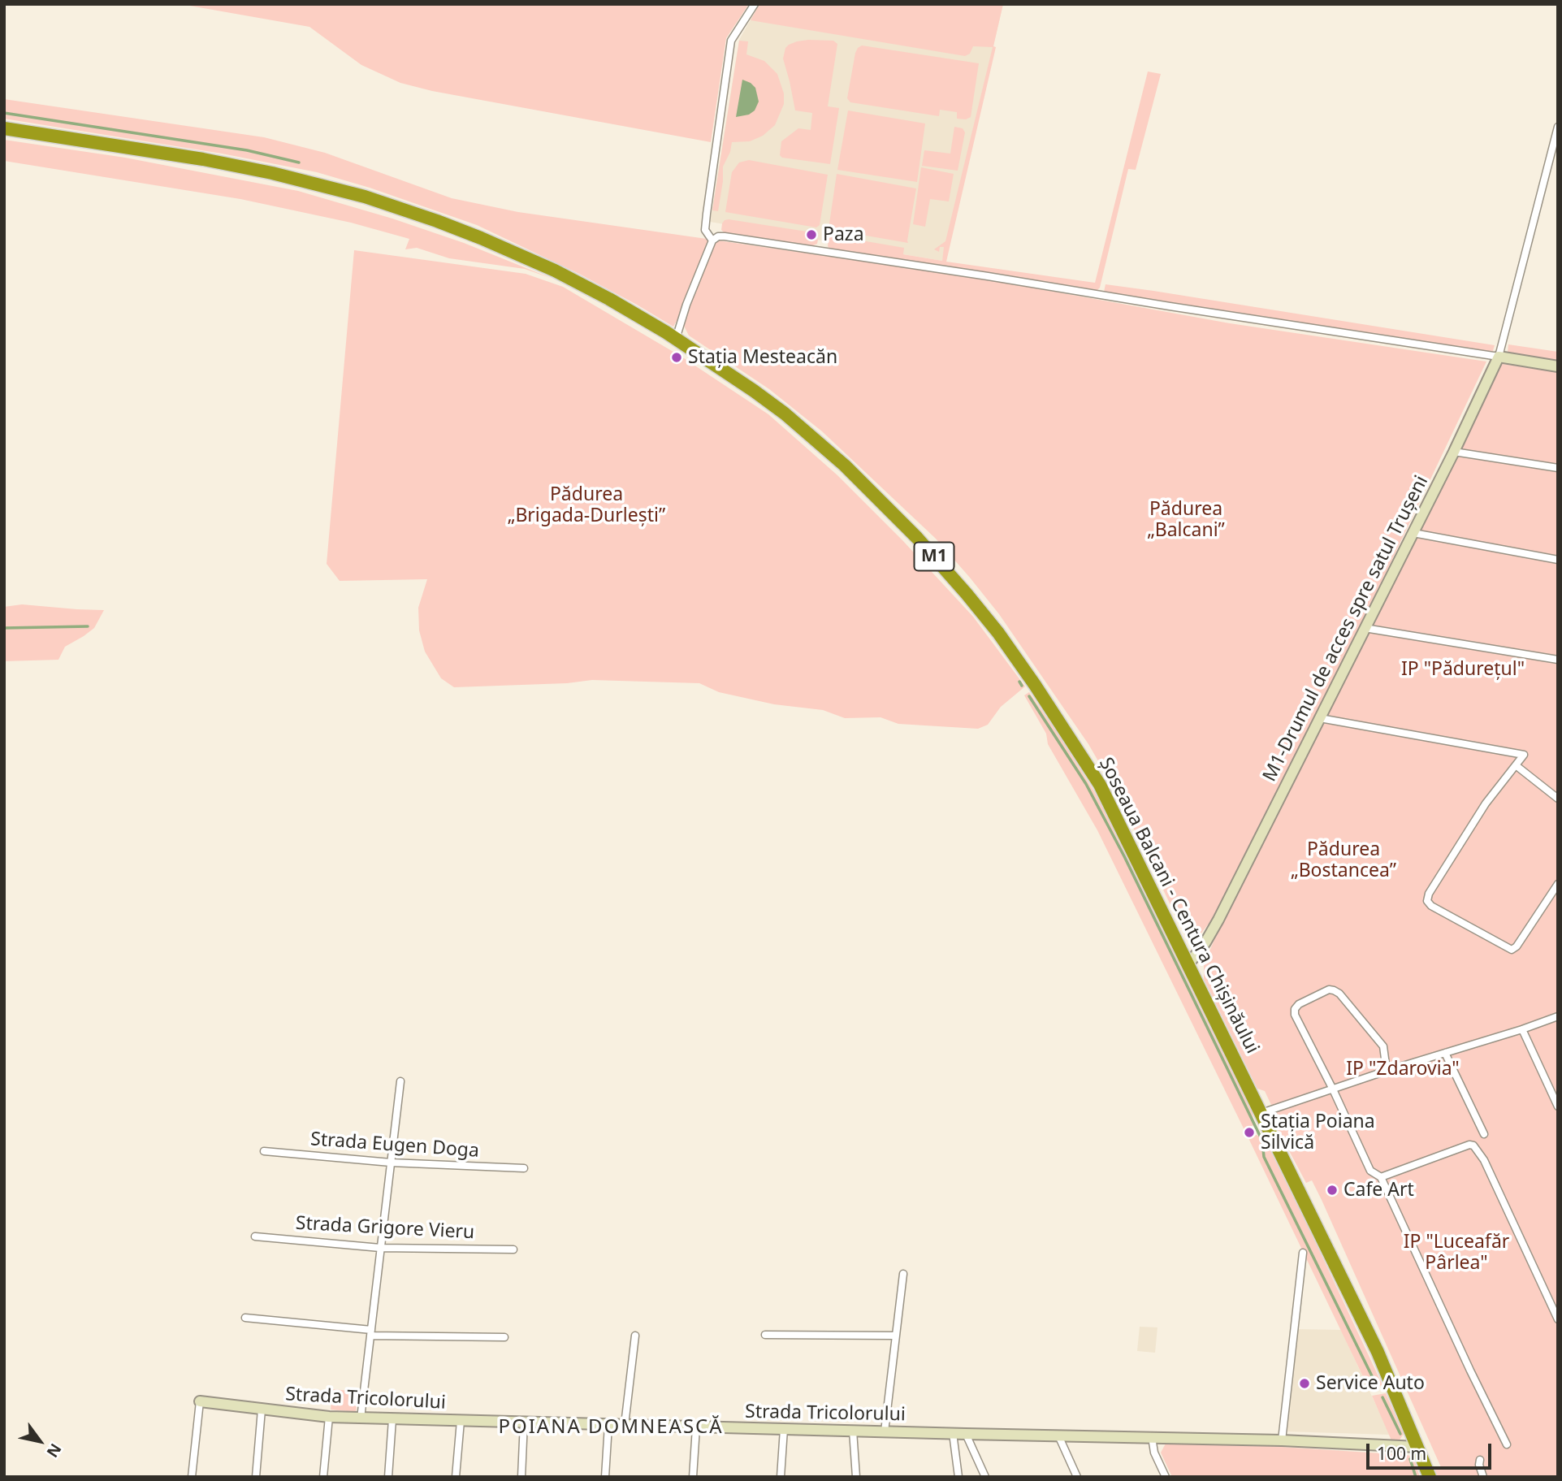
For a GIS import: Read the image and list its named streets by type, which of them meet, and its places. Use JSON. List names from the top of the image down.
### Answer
{
  "streets": {
    "highway": ["M1", "Șoseaua Balcani - Centura Chișinăului"],
    "street": [
      "M1-Drumul de acces spre satul Trușeni",
      "Strada Eugen Doga",
      "Strada Grigore Vieru",
      "Strada Tricolorului"
    ]
  },
  "crossings": [
    ["M1-Drumul de acces spre satul Trușeni", "Șoseaua Balcani - Centura Chișinăului"],
    ["Șoseaua Balcani - Centura Chișinăului", "Strada Tricolorului"]
  ],
  "districts": ["POIANA DOMNEASCĂ"],
  "parks": [
    "Pădurea „Brigada-Durlești”",
    "Pădurea „Balcani”",
    "IP \"Pădurețul\"",
    "Pădurea „Bostancea”",
    "IP \"Zdarovia\"",
    "IP \"Luceafăr Pârlea\""
  ],
  "places": [
    "Paza",
    "Stația Mesteacăn",
    "Stația Poiana Silvică",
    "Cafe Art",
    "Service Auto"
  ],
  "scale_bar": "100 m",
  "north": "bottom right"
}
